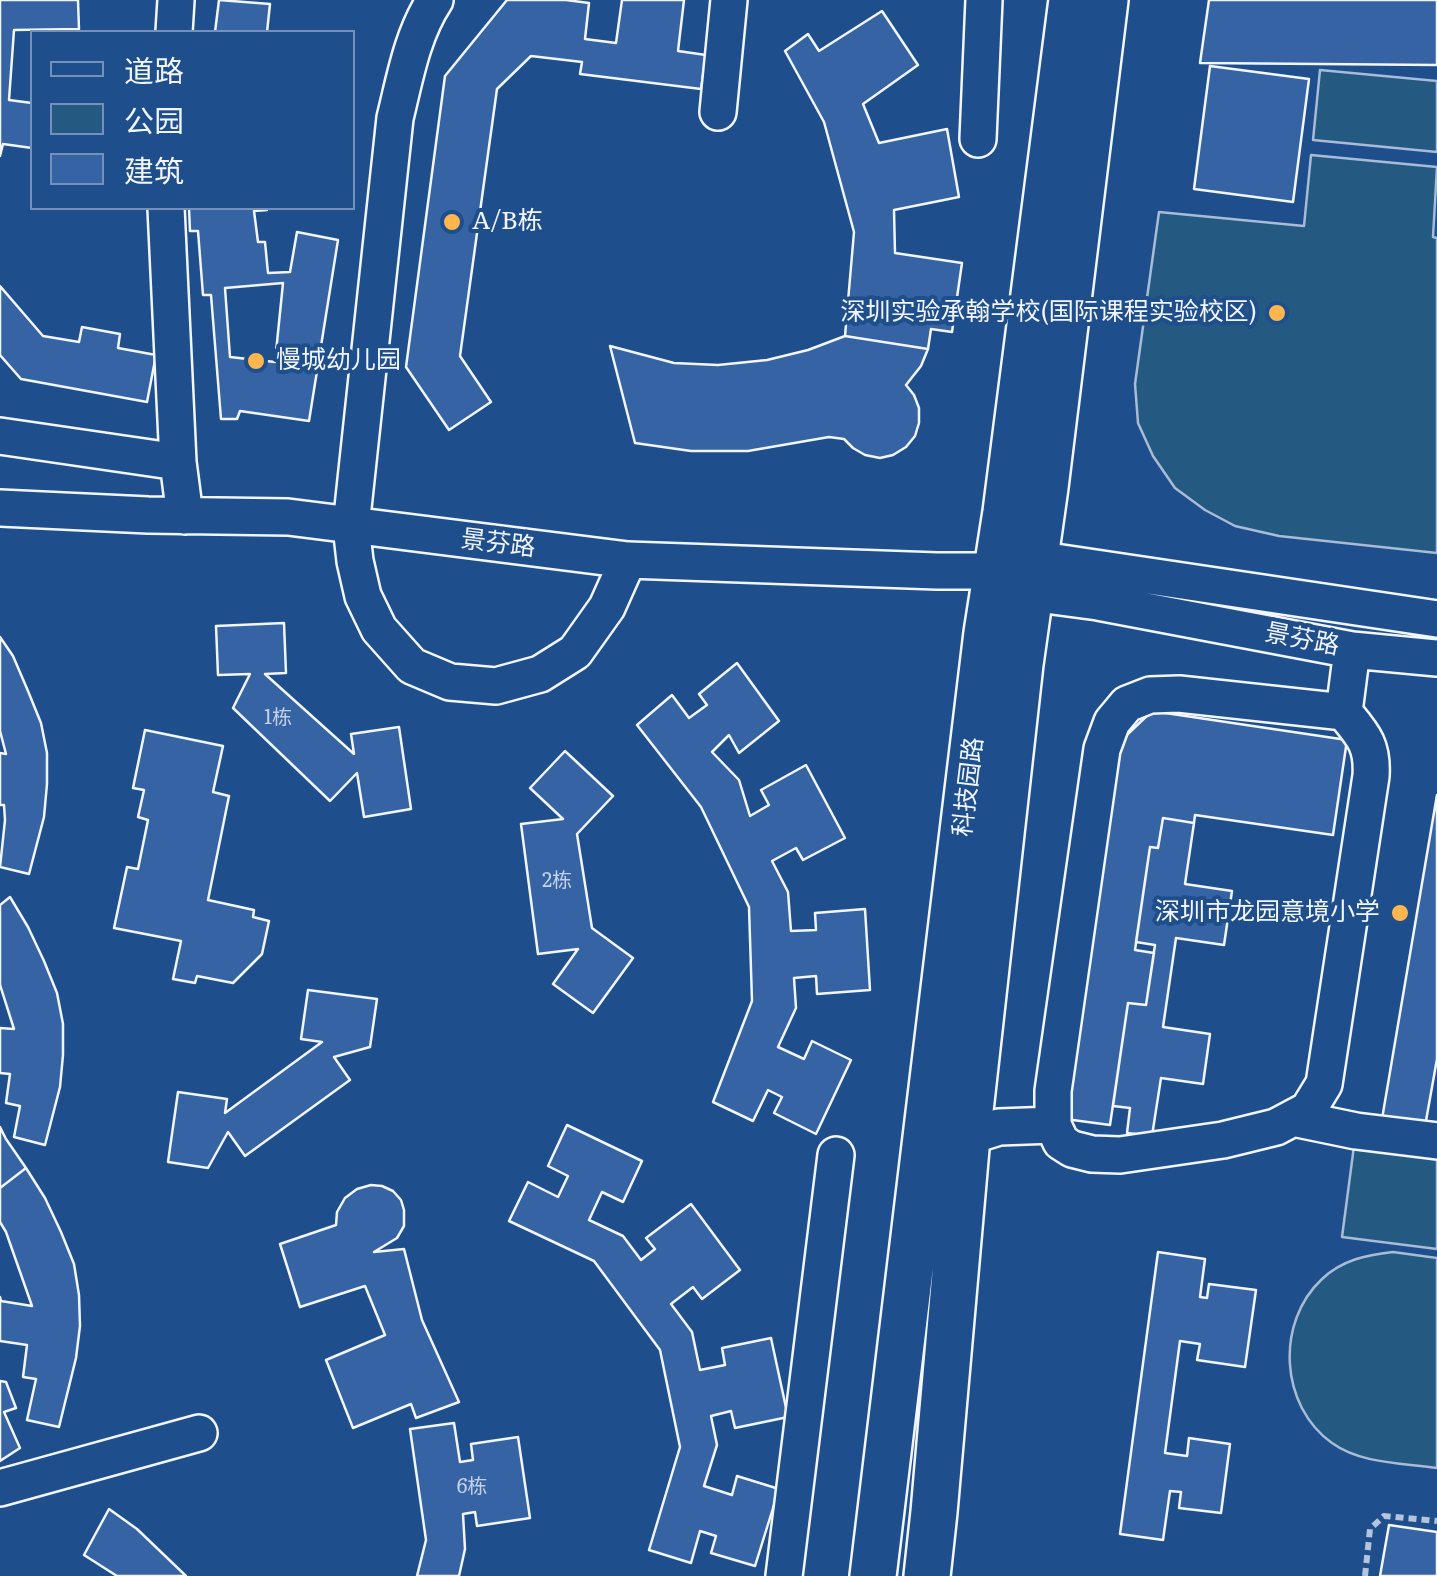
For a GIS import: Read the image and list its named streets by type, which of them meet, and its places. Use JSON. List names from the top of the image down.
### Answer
{
  "streets": {
    "main road": ["科技园路"],
    "street": ["景芬路"]
  },
  "crossings": [
    ["景芬路", "科技园路"]
  ],
  "places": [
    "A/B栋",
    "深圳实验承翰学校(国际课程实验校区)",
    "慢城幼儿园",
    "深圳市龙园意境小学"
  ],
  "house_numbers": ["1栋", "2栋", "6栋"],
  "legend": ["道路", "公园", "建筑"]
}
